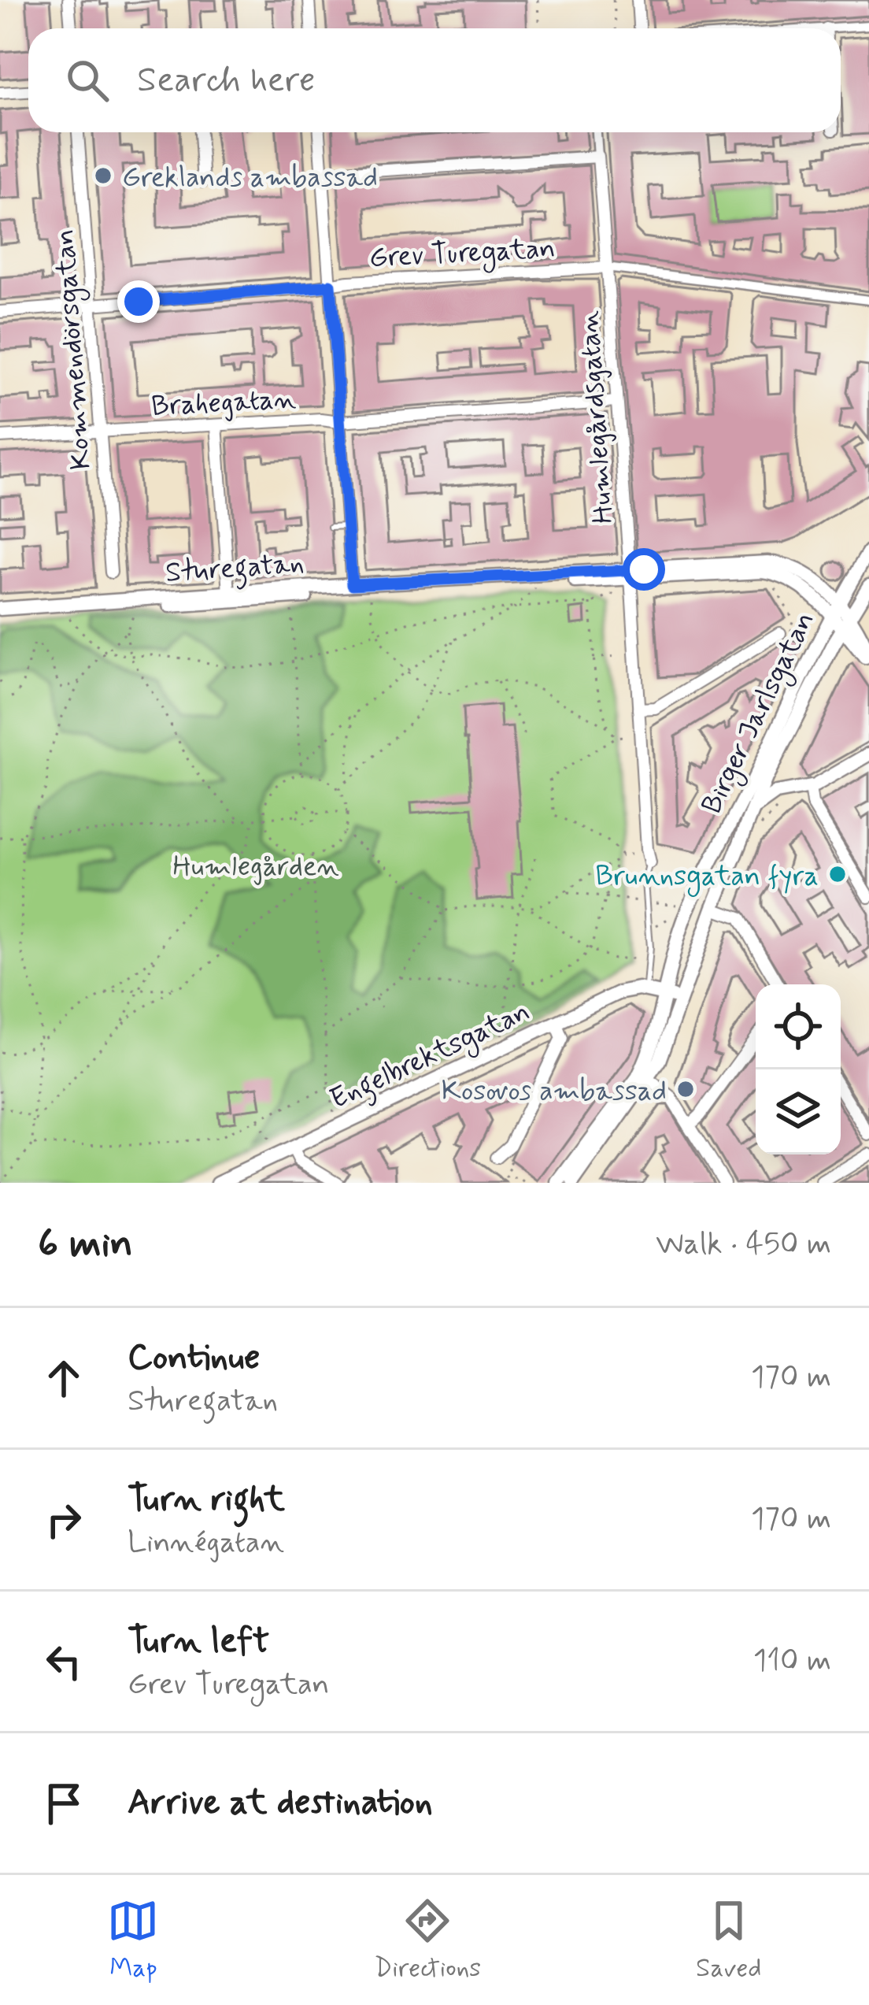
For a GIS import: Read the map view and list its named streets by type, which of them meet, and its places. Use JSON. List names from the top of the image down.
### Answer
{
  "streets": {
    "street": [
      "Grev Turegatan",
      "Kommendörsgatan",
      "Brahegatan",
      "Humlegårdsgatan",
      "Sturegatan",
      "Birger Jarlsgatan",
      "Engelbrektsgatan"
    ]
  },
  "crossings": [
    ["Grev Turegatan", "Kommendörsgatan"],
    ["Grev Turegatan", "Humlegårdsgatan"],
    ["Kommendörsgatan", "Brahegatan"],
    ["Brahegatan", "Humlegårdsgatan"],
    ["Humlegårdsgatan", "Sturegatan"],
    ["Humlegårdsgatan", "Engelbrektsgatan"],
    ["Sturegatan", "Birger Jarlsgatan"],
    ["Birger Jarlsgatan", "Engelbrektsgatan"]
  ],
  "parks": ["Humlegården"],
  "places": ["Greklands ambassad", "Brunnsgatan fyra", "Kosovos ambassad"],
  "page": {
    "search": "Search here",
    "heading": ["6 min", "Walk · 450 m"],
    "list": [
      ["Continue", "Sturegatan", "170 m"],
      ["Turn right", "Linnégatan", "170 m"],
      ["Turn left", "Grev Turegatan", "110 m"],
      "Arrive at destination"
    ],
    "nav": ["Map", "Directions", "Saved"]
  }
}
